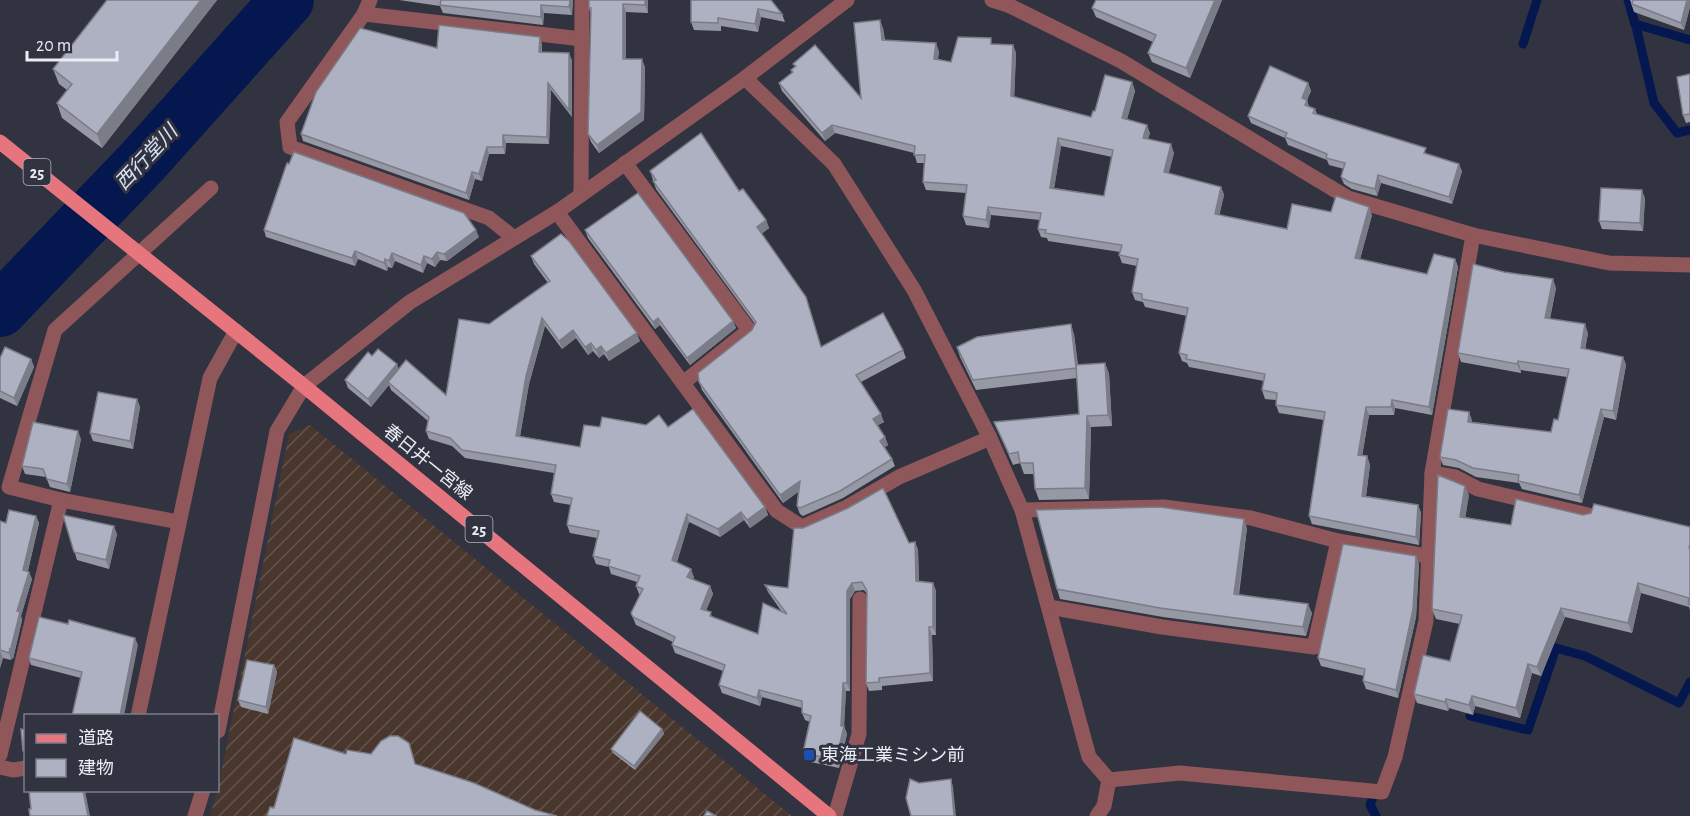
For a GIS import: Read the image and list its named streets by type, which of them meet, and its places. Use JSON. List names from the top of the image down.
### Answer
{
  "streets": {
    "main road": ["25", "春日井一宮線"]
  },
  "water": ["西行堂川"],
  "places": {
    "transit": ["東海工業ミシン前"]
  },
  "legend": ["道路", "建物"],
  "scale_bar": "20 m"
}
